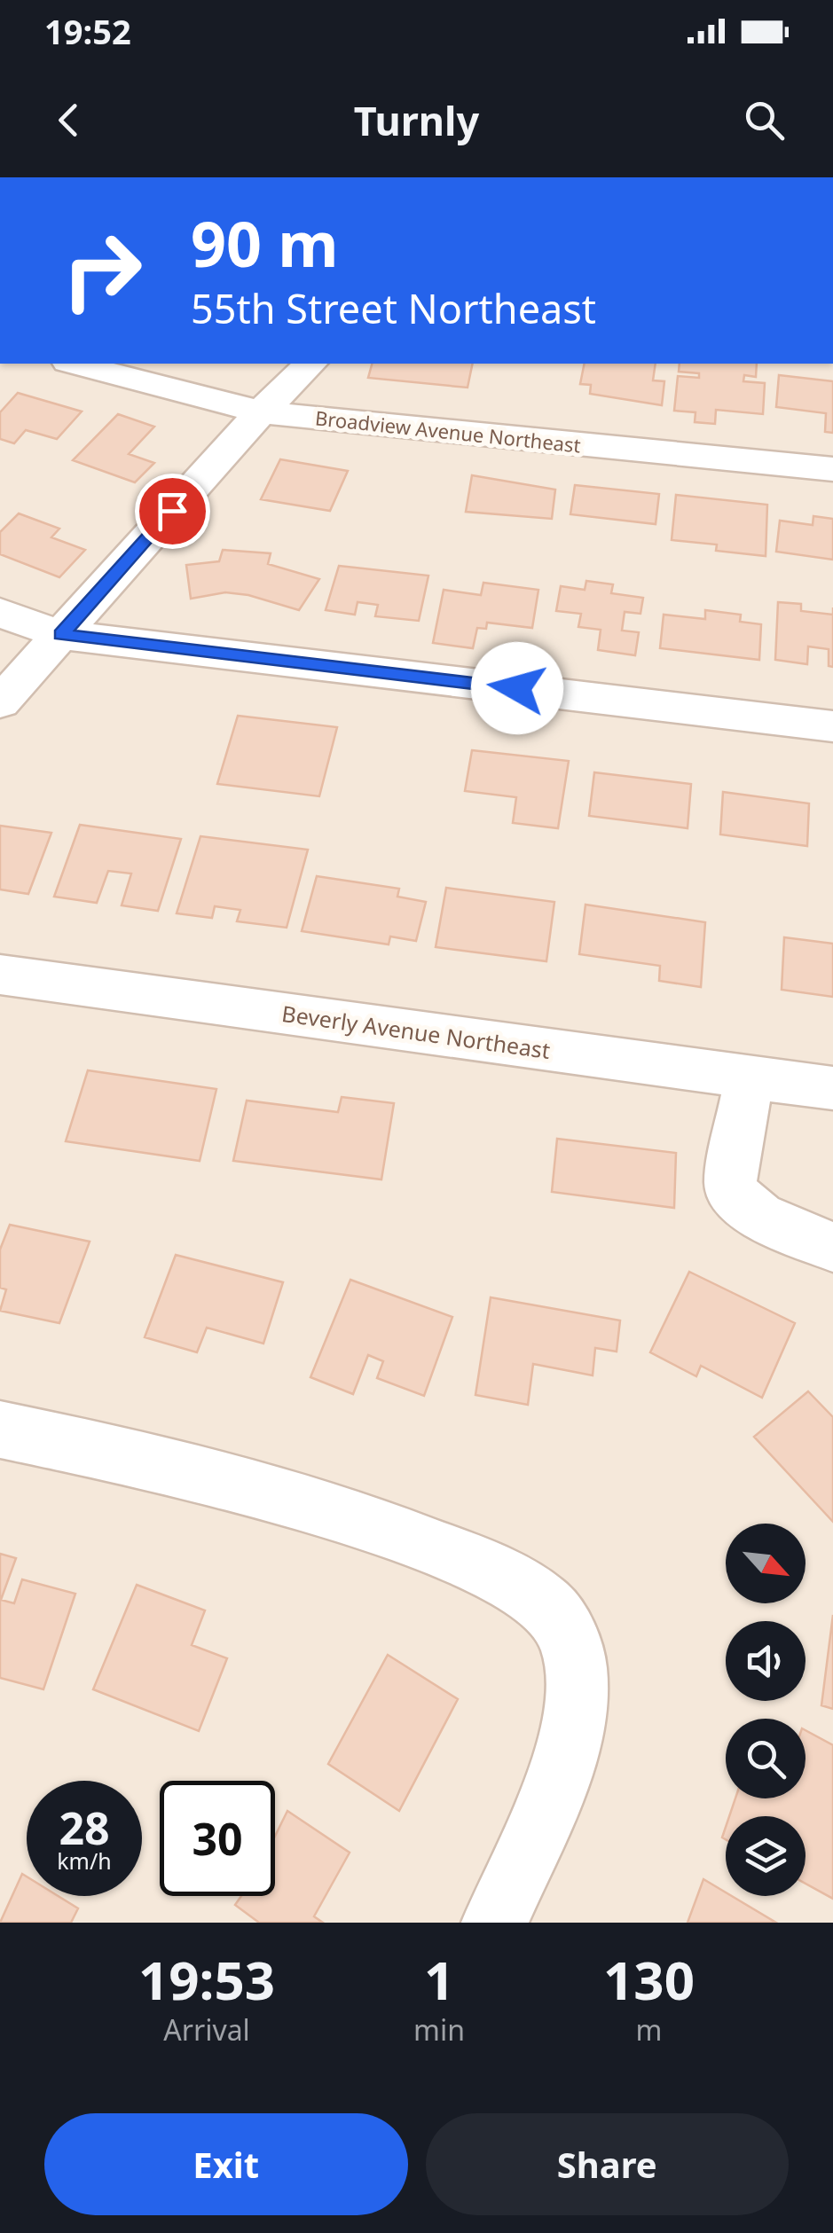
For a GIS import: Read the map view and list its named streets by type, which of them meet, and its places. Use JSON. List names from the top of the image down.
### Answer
{
  "streets": {
    "street": ["Broadview Avenue Northeast", "Beverly Avenue Northeast"]
  },
  "north": "bottom right",
  "page": {
    "status": "19:52",
    "header": "Turnly",
    "turn": ["90 m", "55th Street Northeast"],
    "speed": "28 km/h",
    "limit": "30",
    "eta": [
      "19:53",
      "Arrival",
      "1",
      "min",
      "130",
      "m"
    ],
    "buttons": ["Exit", "Share"]
  }
}
